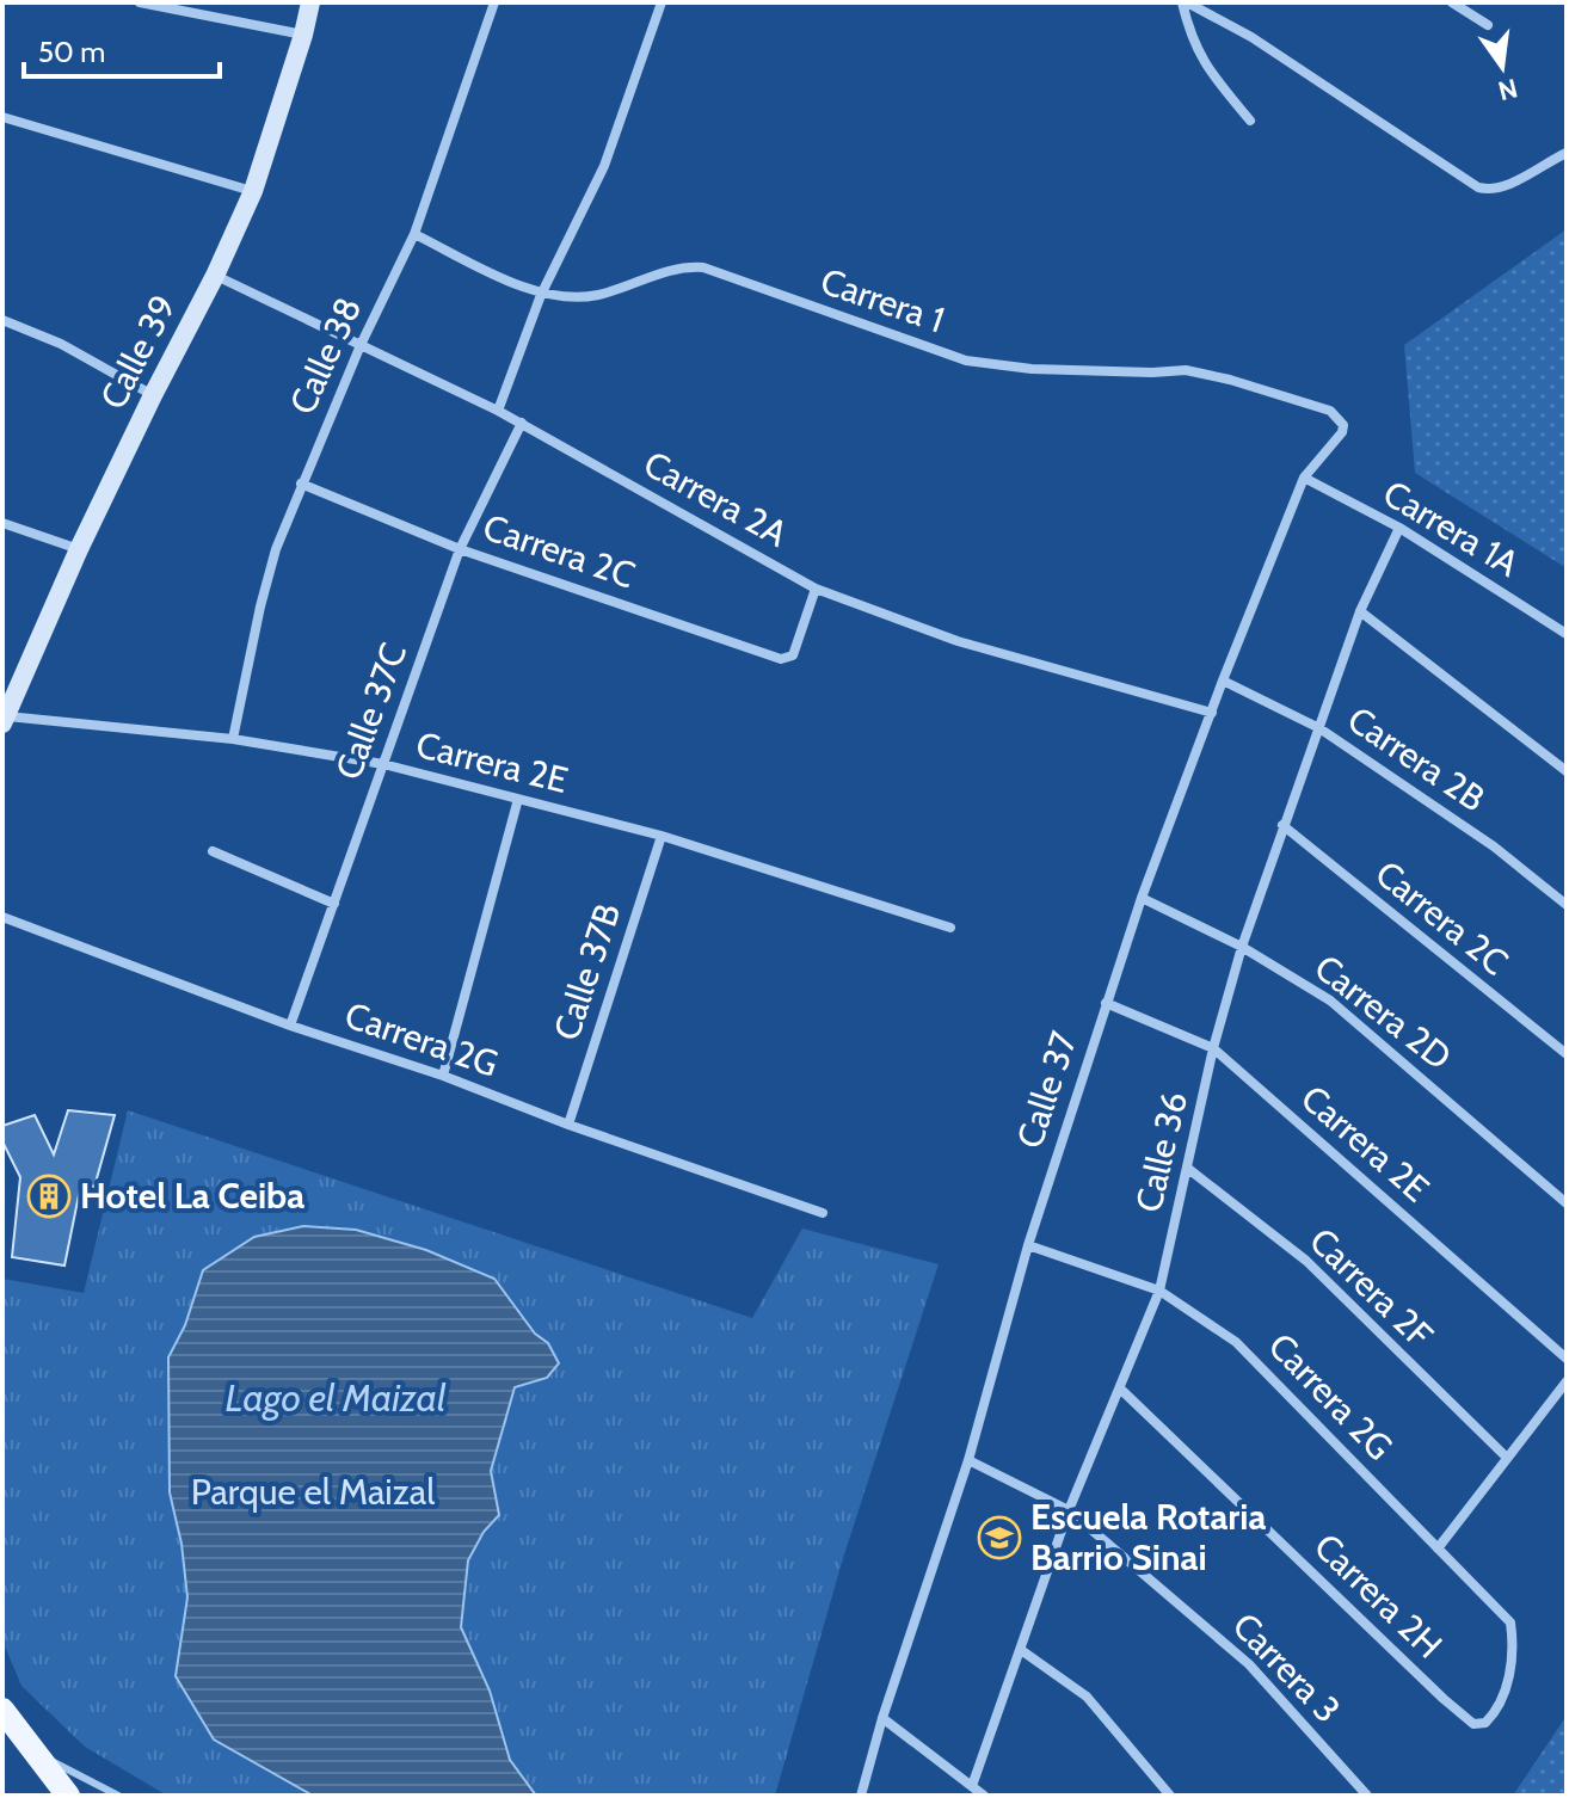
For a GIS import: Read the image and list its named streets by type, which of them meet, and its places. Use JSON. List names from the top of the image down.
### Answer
{
  "streets": {
    "street": [
      "Carrera 1",
      "Calle 39",
      "Calle 38",
      "Carrera 2A",
      "Carrera 1A",
      "Carrera 2C",
      "Calle 37C",
      "Carrera 2B",
      "Carrera 2E",
      "Calle 37B",
      "Carrera 2D",
      "Carrera 2G",
      "Calle 37",
      "Calle 36",
      "Carrera 2F",
      "Carrera 2H",
      "Carrera 3"
    ]
  },
  "crossings": [
    ["Carrera 1", "Calle 38"],
    ["Carrera 1", "Calle 37"],
    ["Calle 39", "Carrera 2A"],
    ["Calle 39", "Carrera 2E"],
    ["Calle 38", "Carrera 2A"],
    ["Calle 38", "Carrera 2C"],
    ["Calle 38", "Carrera 2E"],
    ["Carrera 2A", "Carrera 2C"],
    ["Carrera 2A", "Calle 37C"],
    ["Carrera 2A", "Calle 37"],
    ["Carrera 1A", "Calle 37"],
    ["Carrera 1A", "Calle 36"],
    ["Carrera 2C", "Calle 37C"],
    ["Carrera 2C", "Calle 36"],
    ["Calle 37C", "Carrera 2E"],
    ["Calle 37C", "Carrera 2G"],
    ["Carrera 2B", "Calle 37"],
    ["Carrera 2B", "Calle 36"],
    ["Carrera 2E", "Calle 37B"],
    ["Carrera 2E", "Calle 37"],
    ["Carrera 2E", "Calle 36"],
    ["Calle 37B", "Carrera 2G"],
    ["Carrera 2D", "Calle 37"],
    ["Carrera 2D", "Calle 36"],
    ["Carrera 2G", "Calle 37"],
    ["Carrera 2G", "Calle 36"],
    ["Carrera 2G", "Carrera 2H"],
    ["Calle 37", "Carrera 3"],
    ["Calle 36", "Carrera 2F"],
    ["Calle 36", "Carrera 2H"],
    ["Calle 36", "Carrera 3"]
  ],
  "water": ["Lago el Maizal"],
  "parks": ["Parque el Maizal"],
  "places": {
    "building": ["Hotel La Ceiba"],
    "school or university": ["Escuela Rotaria Barrio Sinai"]
  },
  "scale_bar": "50 m",
  "north": "bottom"
}
